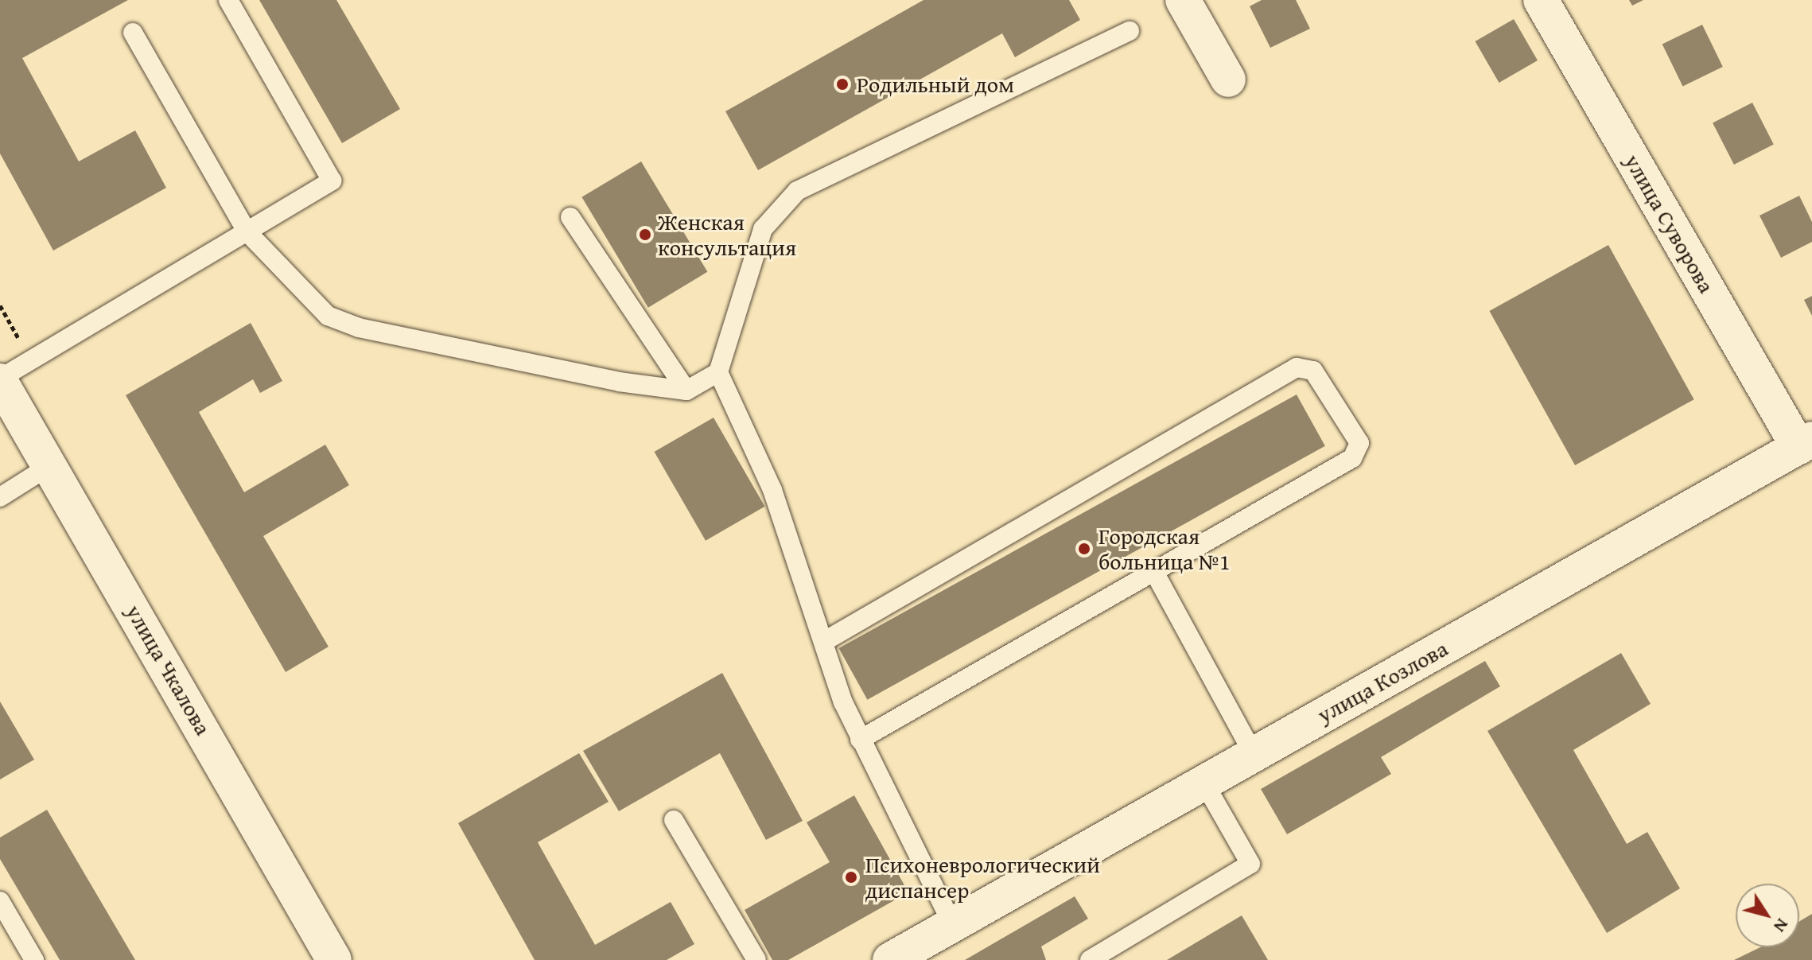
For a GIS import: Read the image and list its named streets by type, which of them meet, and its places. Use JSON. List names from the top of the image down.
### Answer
{
  "streets": {
    "street": ["улица Суворова", "улица Чкалова", "улица Козлова"]
  },
  "crossings": [
    ["улица Суворова", "улица Козлова"]
  ],
  "places": [
    "Родильный дом",
    "Женская консультация",
    "Городская больница №1",
    "Психоневрологический диспансер"
  ],
  "north": "bottom right"
}
